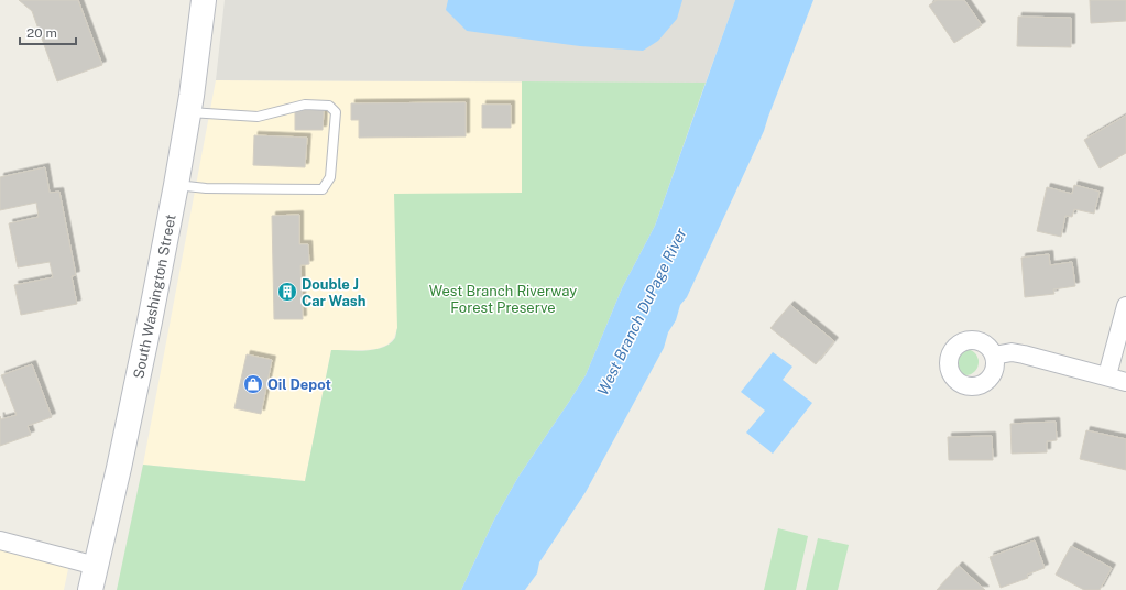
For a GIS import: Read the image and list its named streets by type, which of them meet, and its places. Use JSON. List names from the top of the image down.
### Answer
{
  "streets": {
    "main road": ["South Washington Street"]
  },
  "water": ["West Branch DuPage River"],
  "parks": ["West Branch Riverway Forest Preserve"],
  "places": {
    "building": ["Double J Car Wash"],
    "shop": ["Oil Depot"]
  },
  "scale_bar": "20 m"
}
